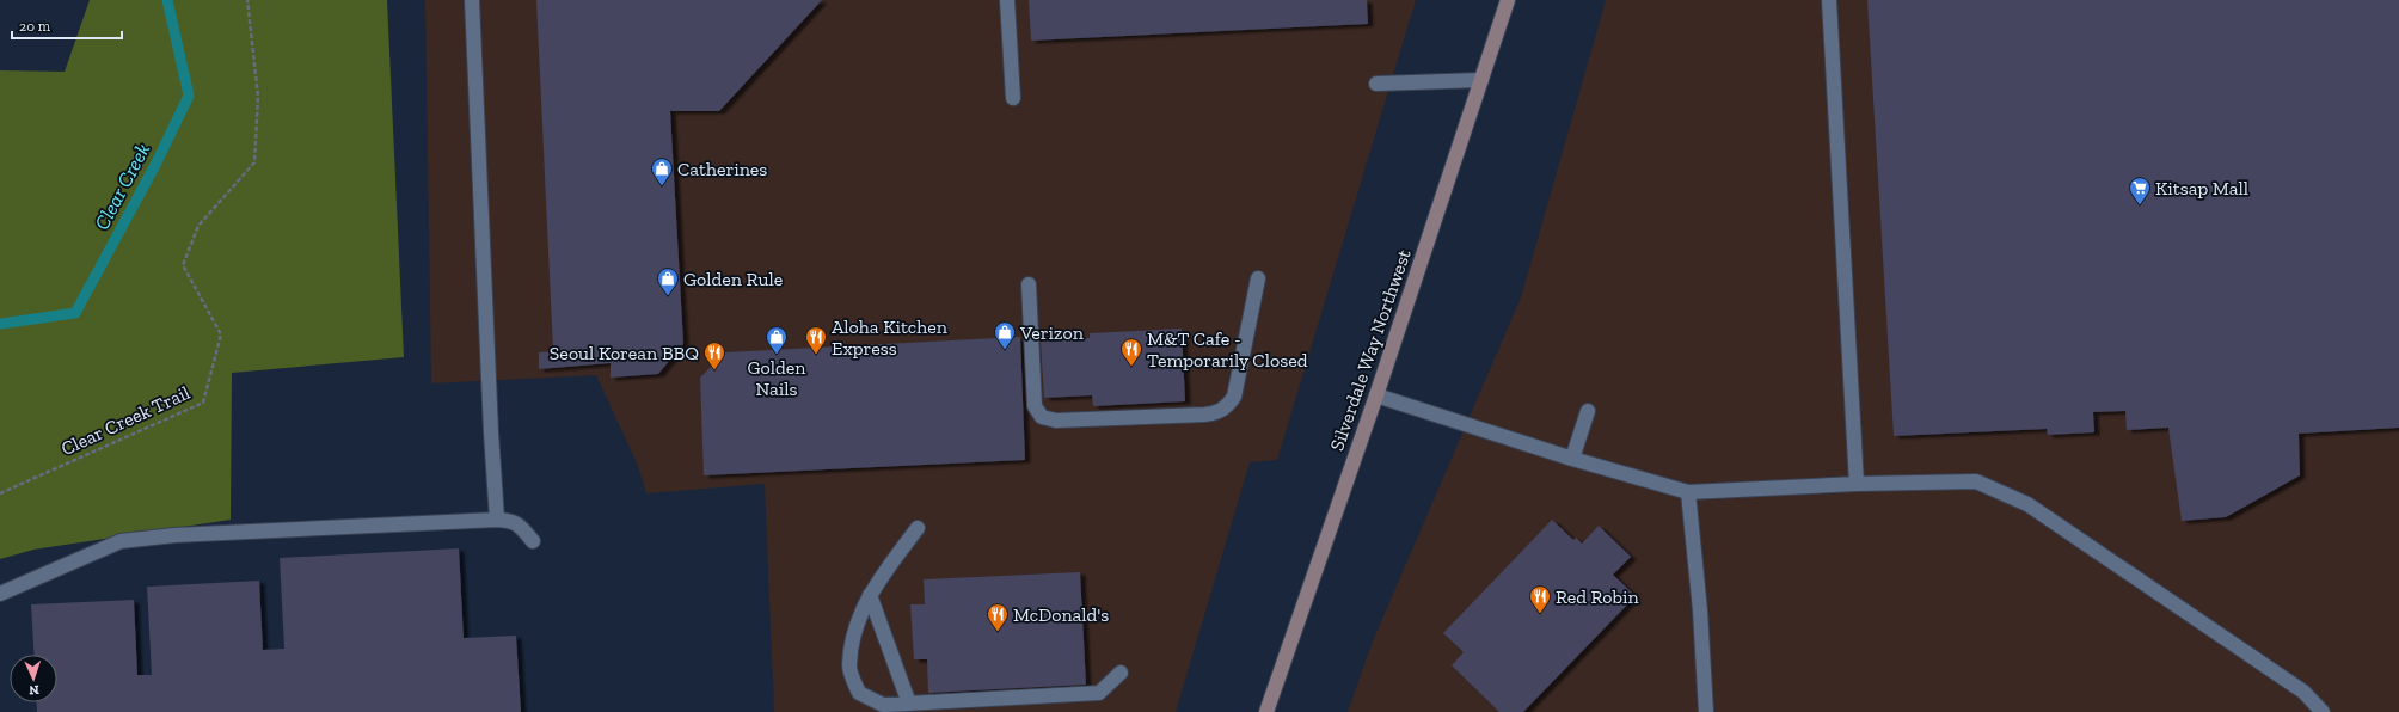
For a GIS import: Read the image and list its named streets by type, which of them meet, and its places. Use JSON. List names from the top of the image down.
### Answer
{
  "streets": {
    "main road": ["Silverdale Way Northwest"],
    "path": ["Clear Creek Trail"]
  },
  "water": ["Clear Creek"],
  "places": {
    "shop": [
      "Catherines",
      "Golden Rule",
      "Verizon",
      "Golden Nails"
    ],
    "supermarket": ["Kitsap Mall"],
    "restaurant": [
      "Aloha Kitchen Express",
      "M&T Cafe - Temporarily Closed",
      "Seoul Korean BBQ",
      "Red Robin",
      "McDonald's"
    ]
  },
  "scale_bar": "20 m",
  "north": "bottom"
}
